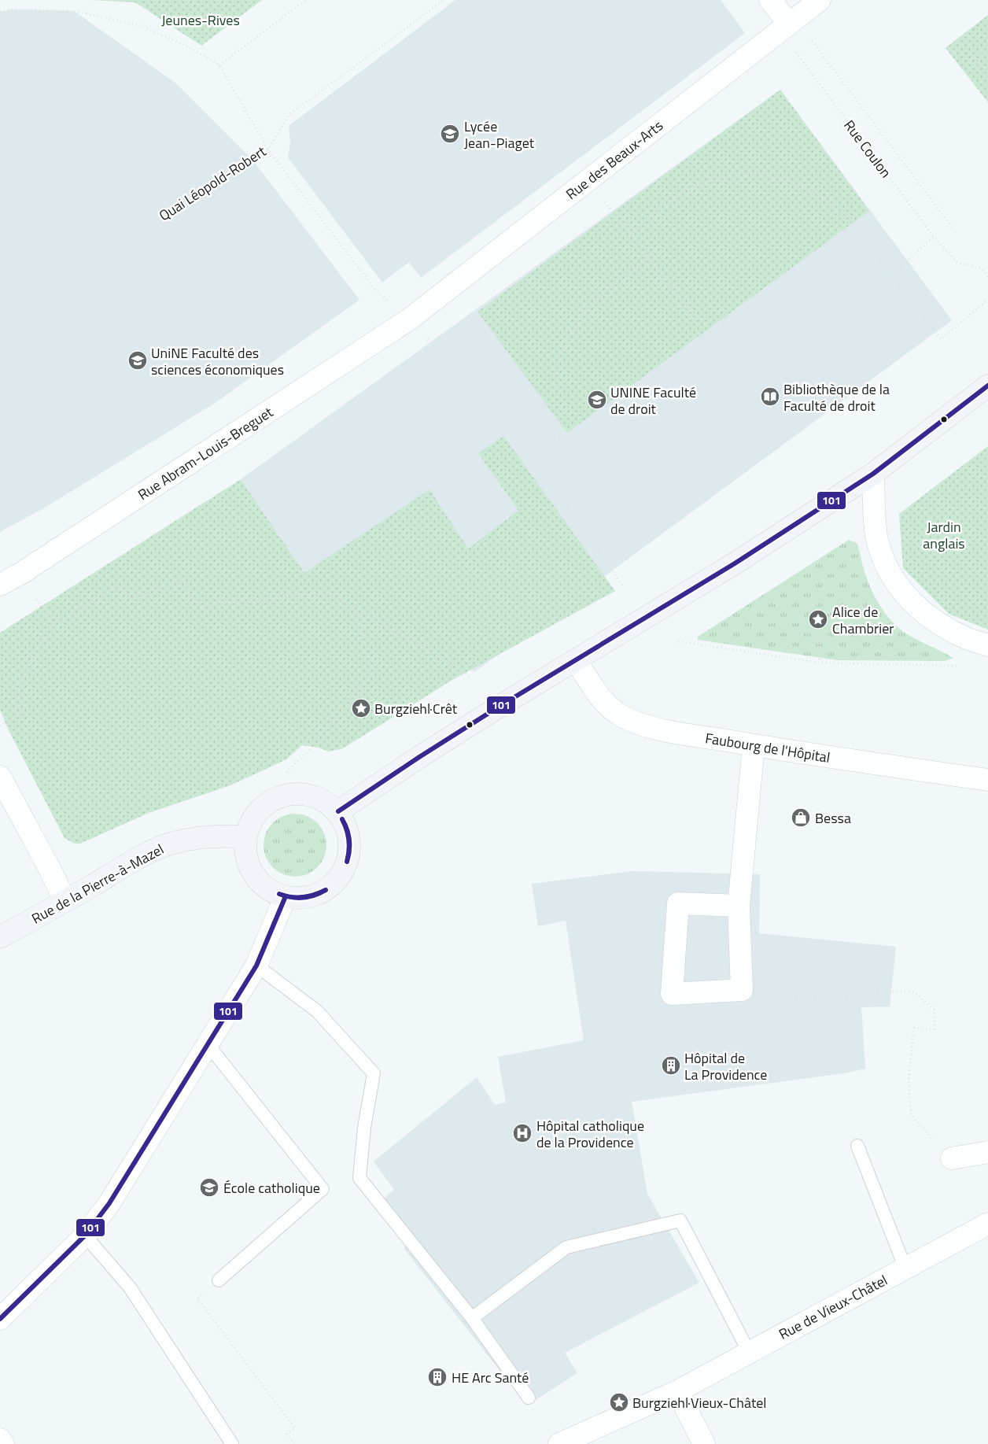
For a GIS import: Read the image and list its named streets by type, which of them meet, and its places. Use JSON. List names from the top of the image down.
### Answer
{
  "streets": {
    "main road": ["Rue de la Pierre-à-Mazel"],
    "street": [
      "Rue des Beaux-Arts",
      "Rue Abram-Louis-Breguet",
      "Faubourg de l'Hôpital",
      "Rue de Vieux-Châtel"
    ],
    "path": ["Rue Coulon", "Quai Léopold-Robert"]
  },
  "crossings": [
    ["Rue Coulon", "Rue des Beaux-Arts"],
    ["Rue des Beaux-Arts", "Rue Abram-Louis-Breguet"]
  ],
  "parks": ["Jeunes-Rives", "Jardin anglais"],
  "places": {
    "school or university": [
      "Lycée Jean-Piaget",
      "UniNE Faculté des sciences économiques",
      "UNINE Faculté de droit",
      "École catholique"
    ],
    "library": ["Bibliothèque de la Faculté de droit"],
    "place": ["Alice de Chambrier", "Burgziehl·Crêt", "Burgziehl·Vieux-Châtel"],
    "shop": ["Bessa"],
    "building": ["Hôpital de La Providence", "HE Arc Santé"],
    "hospital": ["Hôpital catholique de la Providence"]
  },
  "lines": ["transit line 101"]
}
